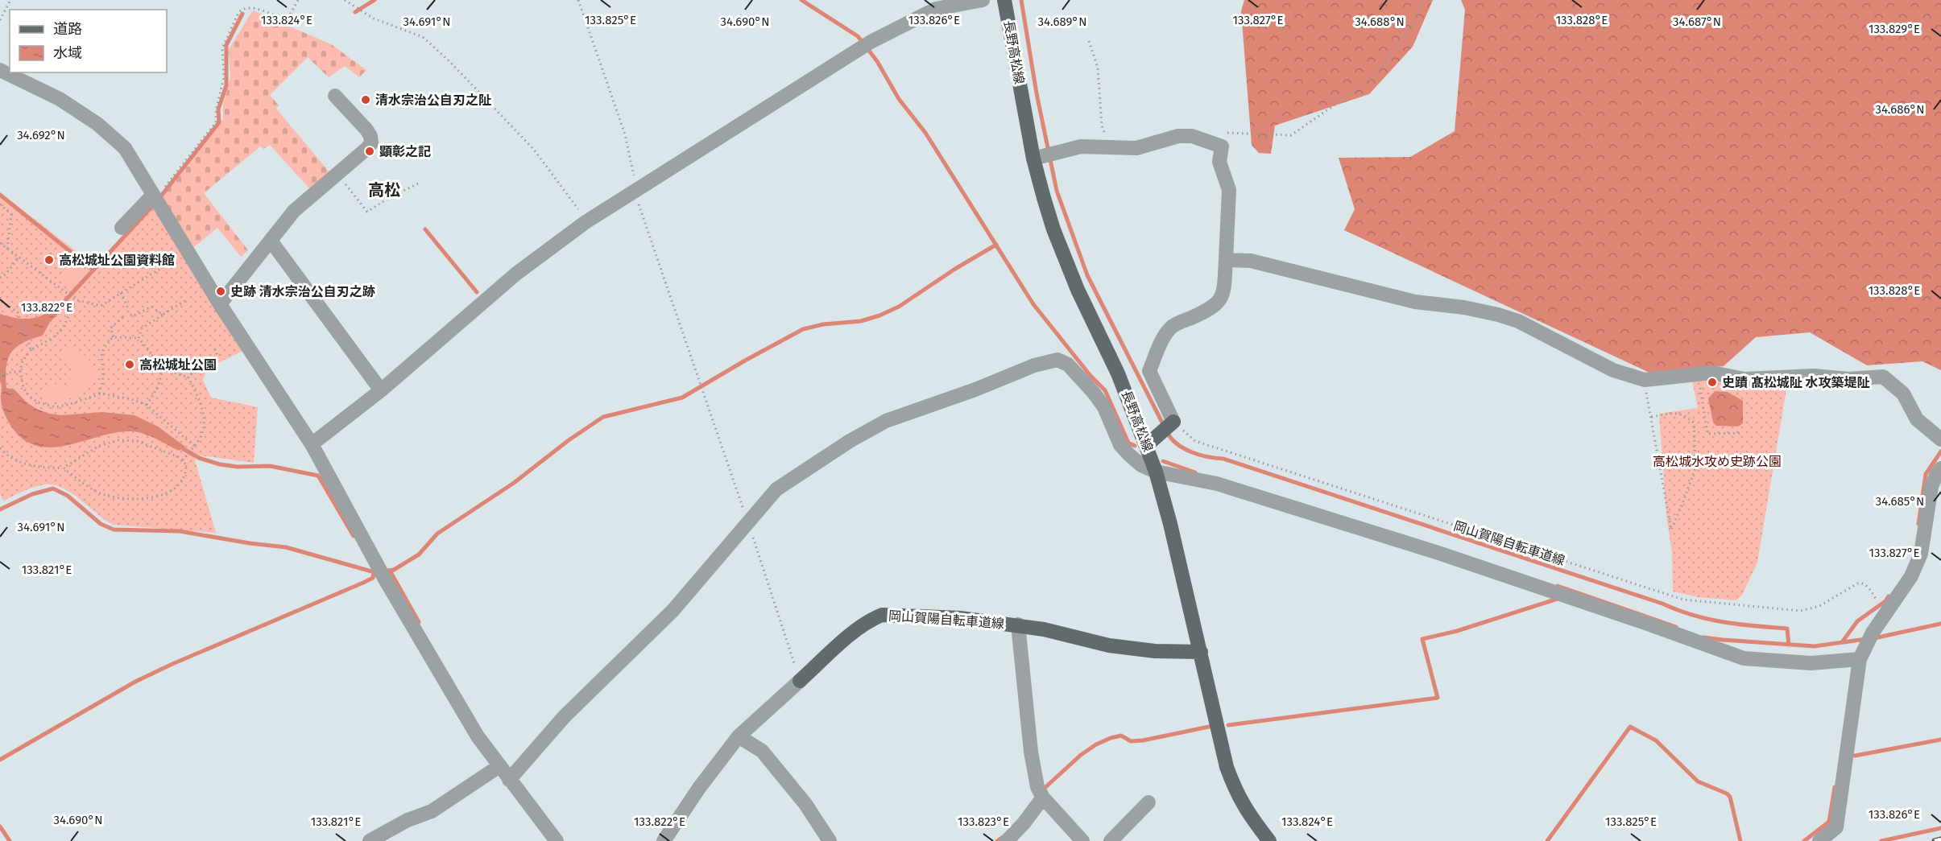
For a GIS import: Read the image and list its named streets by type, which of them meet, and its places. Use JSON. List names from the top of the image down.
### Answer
{
  "streets": {
    "main road": ["長野高松線", "岡山賀陽自転車道線"]
  },
  "crossings": [
    ["長野高松線", "岡山賀陽自転車道線"]
  ],
  "districts": ["高松"],
  "parks": ["高松城水攻め史跡公園"],
  "places": [
    "清水宗治公自刃之阯",
    "顕彰之記",
    "高松城址公園資料館",
    "史跡 清水宗治公自刃之跡",
    "高松城址公園",
    "史蹟 髙松城阯 水攻築堤阯"
  ],
  "legend": ["道路", "水域"],
  "coordinates": [
    "133.824°E",
    "133.825°E",
    "133.826°E",
    "133.827°E",
    "133.828°E",
    "34.691°N",
    "34.690°N",
    "34.689°N",
    "34.688°N",
    "34.687°N",
    "133.829°E",
    "34.686°N",
    "34.692°N",
    "133.822°E",
    "34.685°N",
    "133.821°E",
    "133.823°E"
  ]
}
